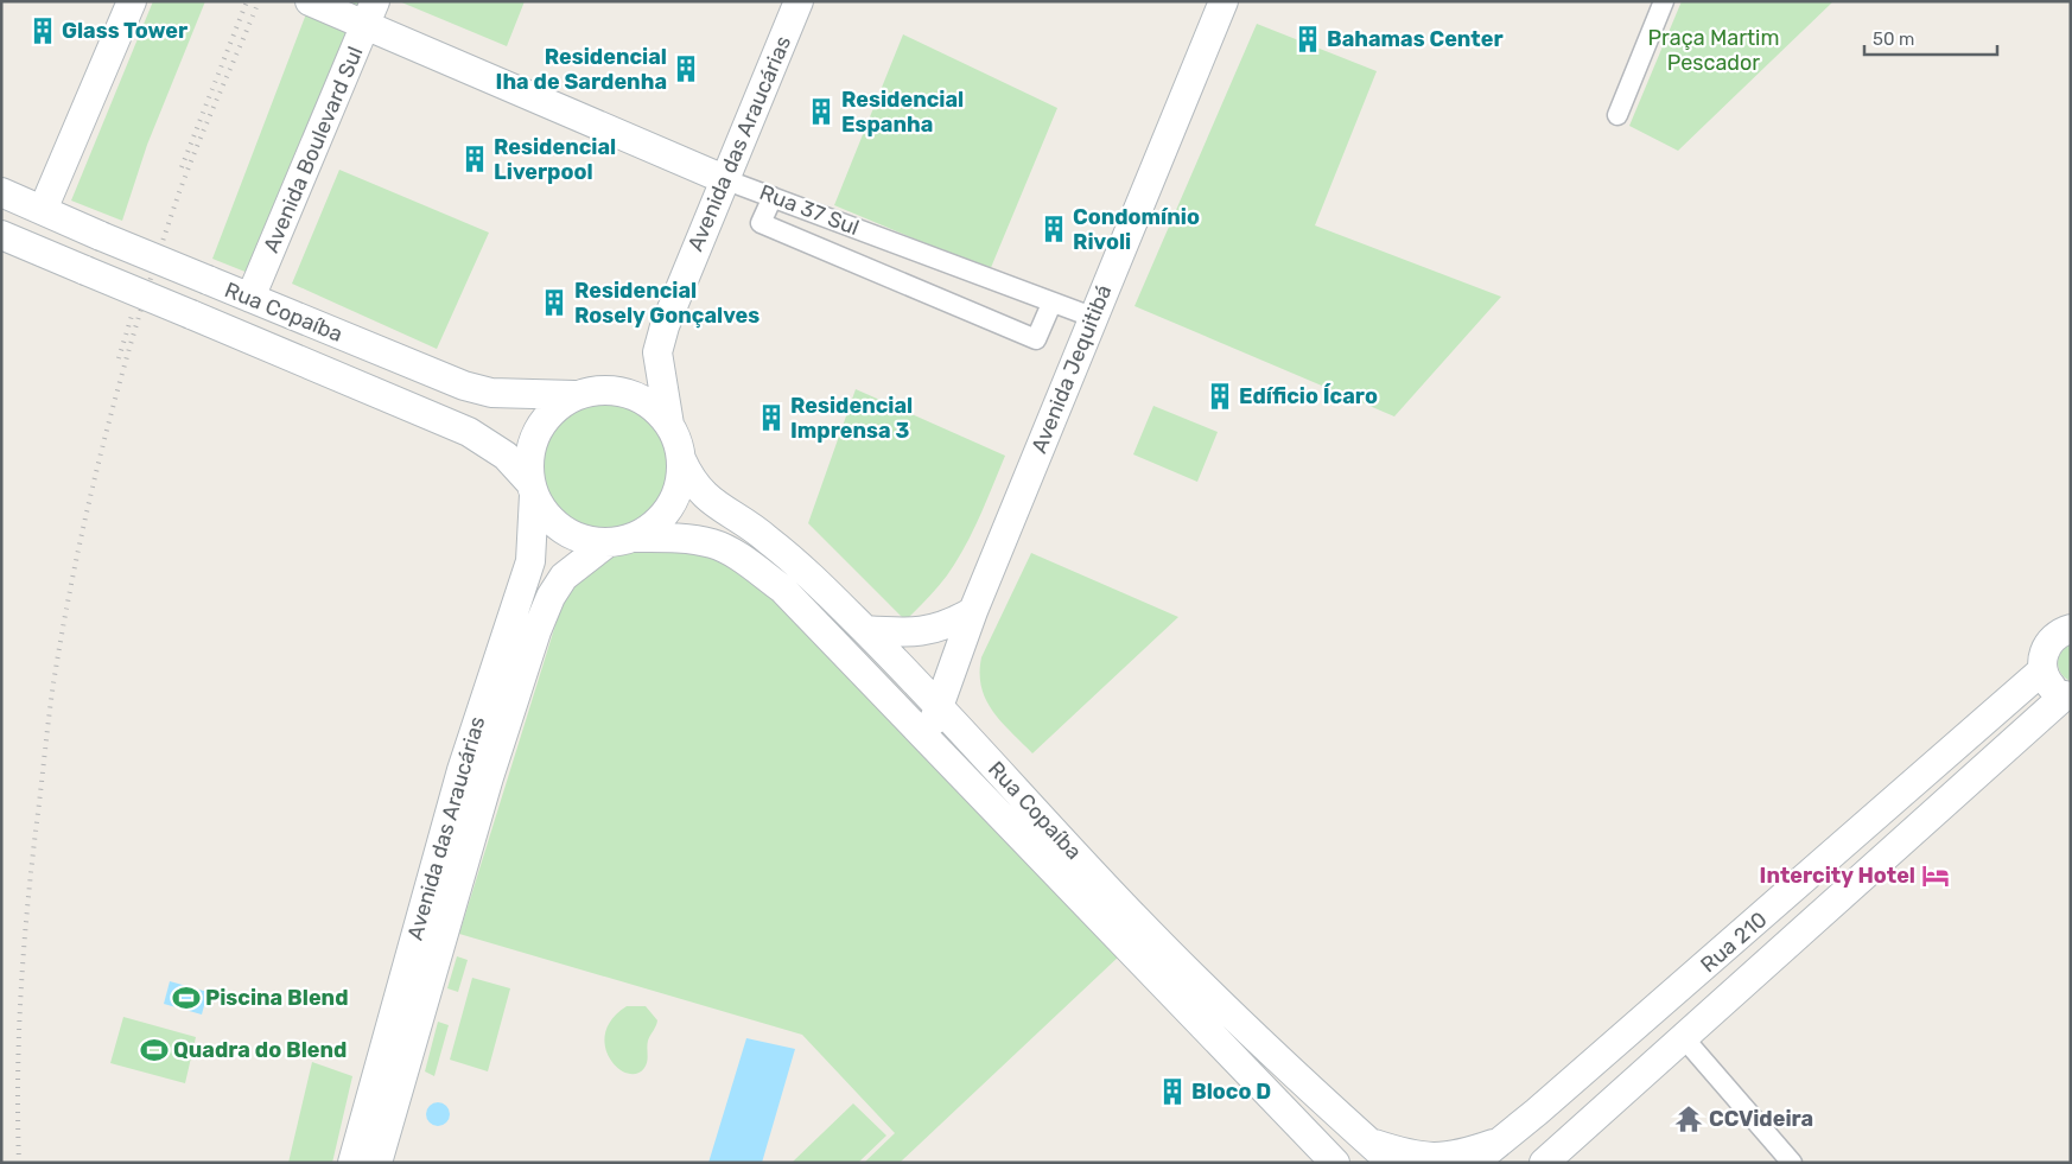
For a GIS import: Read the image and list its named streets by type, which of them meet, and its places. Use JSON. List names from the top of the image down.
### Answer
{
  "streets": {
    "main road": [
      "Avenida das Araucárias",
      "Avenida Boulevard Sul",
      "Rua 37 Sul",
      "Rua Copaíba",
      "Avenida Jequitibá",
      "Rua 210"
    ]
  },
  "crossings": [
    ["Avenida das Araucárias", "Rua 37 Sul"],
    ["Avenida das Araucárias", "Rua Copaíba"],
    ["Avenida Boulevard Sul", "Rua 37 Sul"],
    ["Avenida Boulevard Sul", "Rua Copaíba"],
    ["Rua 37 Sul", "Avenida Jequitibá"],
    ["Rua Copaíba", "Avenida Jequitibá"]
  ],
  "parks": ["Praça Martim Pescador"],
  "places": {
    "building": [
      "Glass Tower",
      "Bahamas Center",
      "Residencial Iha de Sardenha",
      "Residencial Espanha",
      "Residencial Liverpool",
      "Condomínio Rivoli",
      "Residencial Rosely Gonçalves",
      "Edíficio Ícaro",
      "Residencial Imprensa 3",
      "Bloco D"
    ],
    "hotel": ["Intercity Hotel"],
    "sports": ["Piscina Blend", "Quadra do Blend"],
    "temple": ["CCVideira"]
  },
  "scale_bar": "50 m"
}
